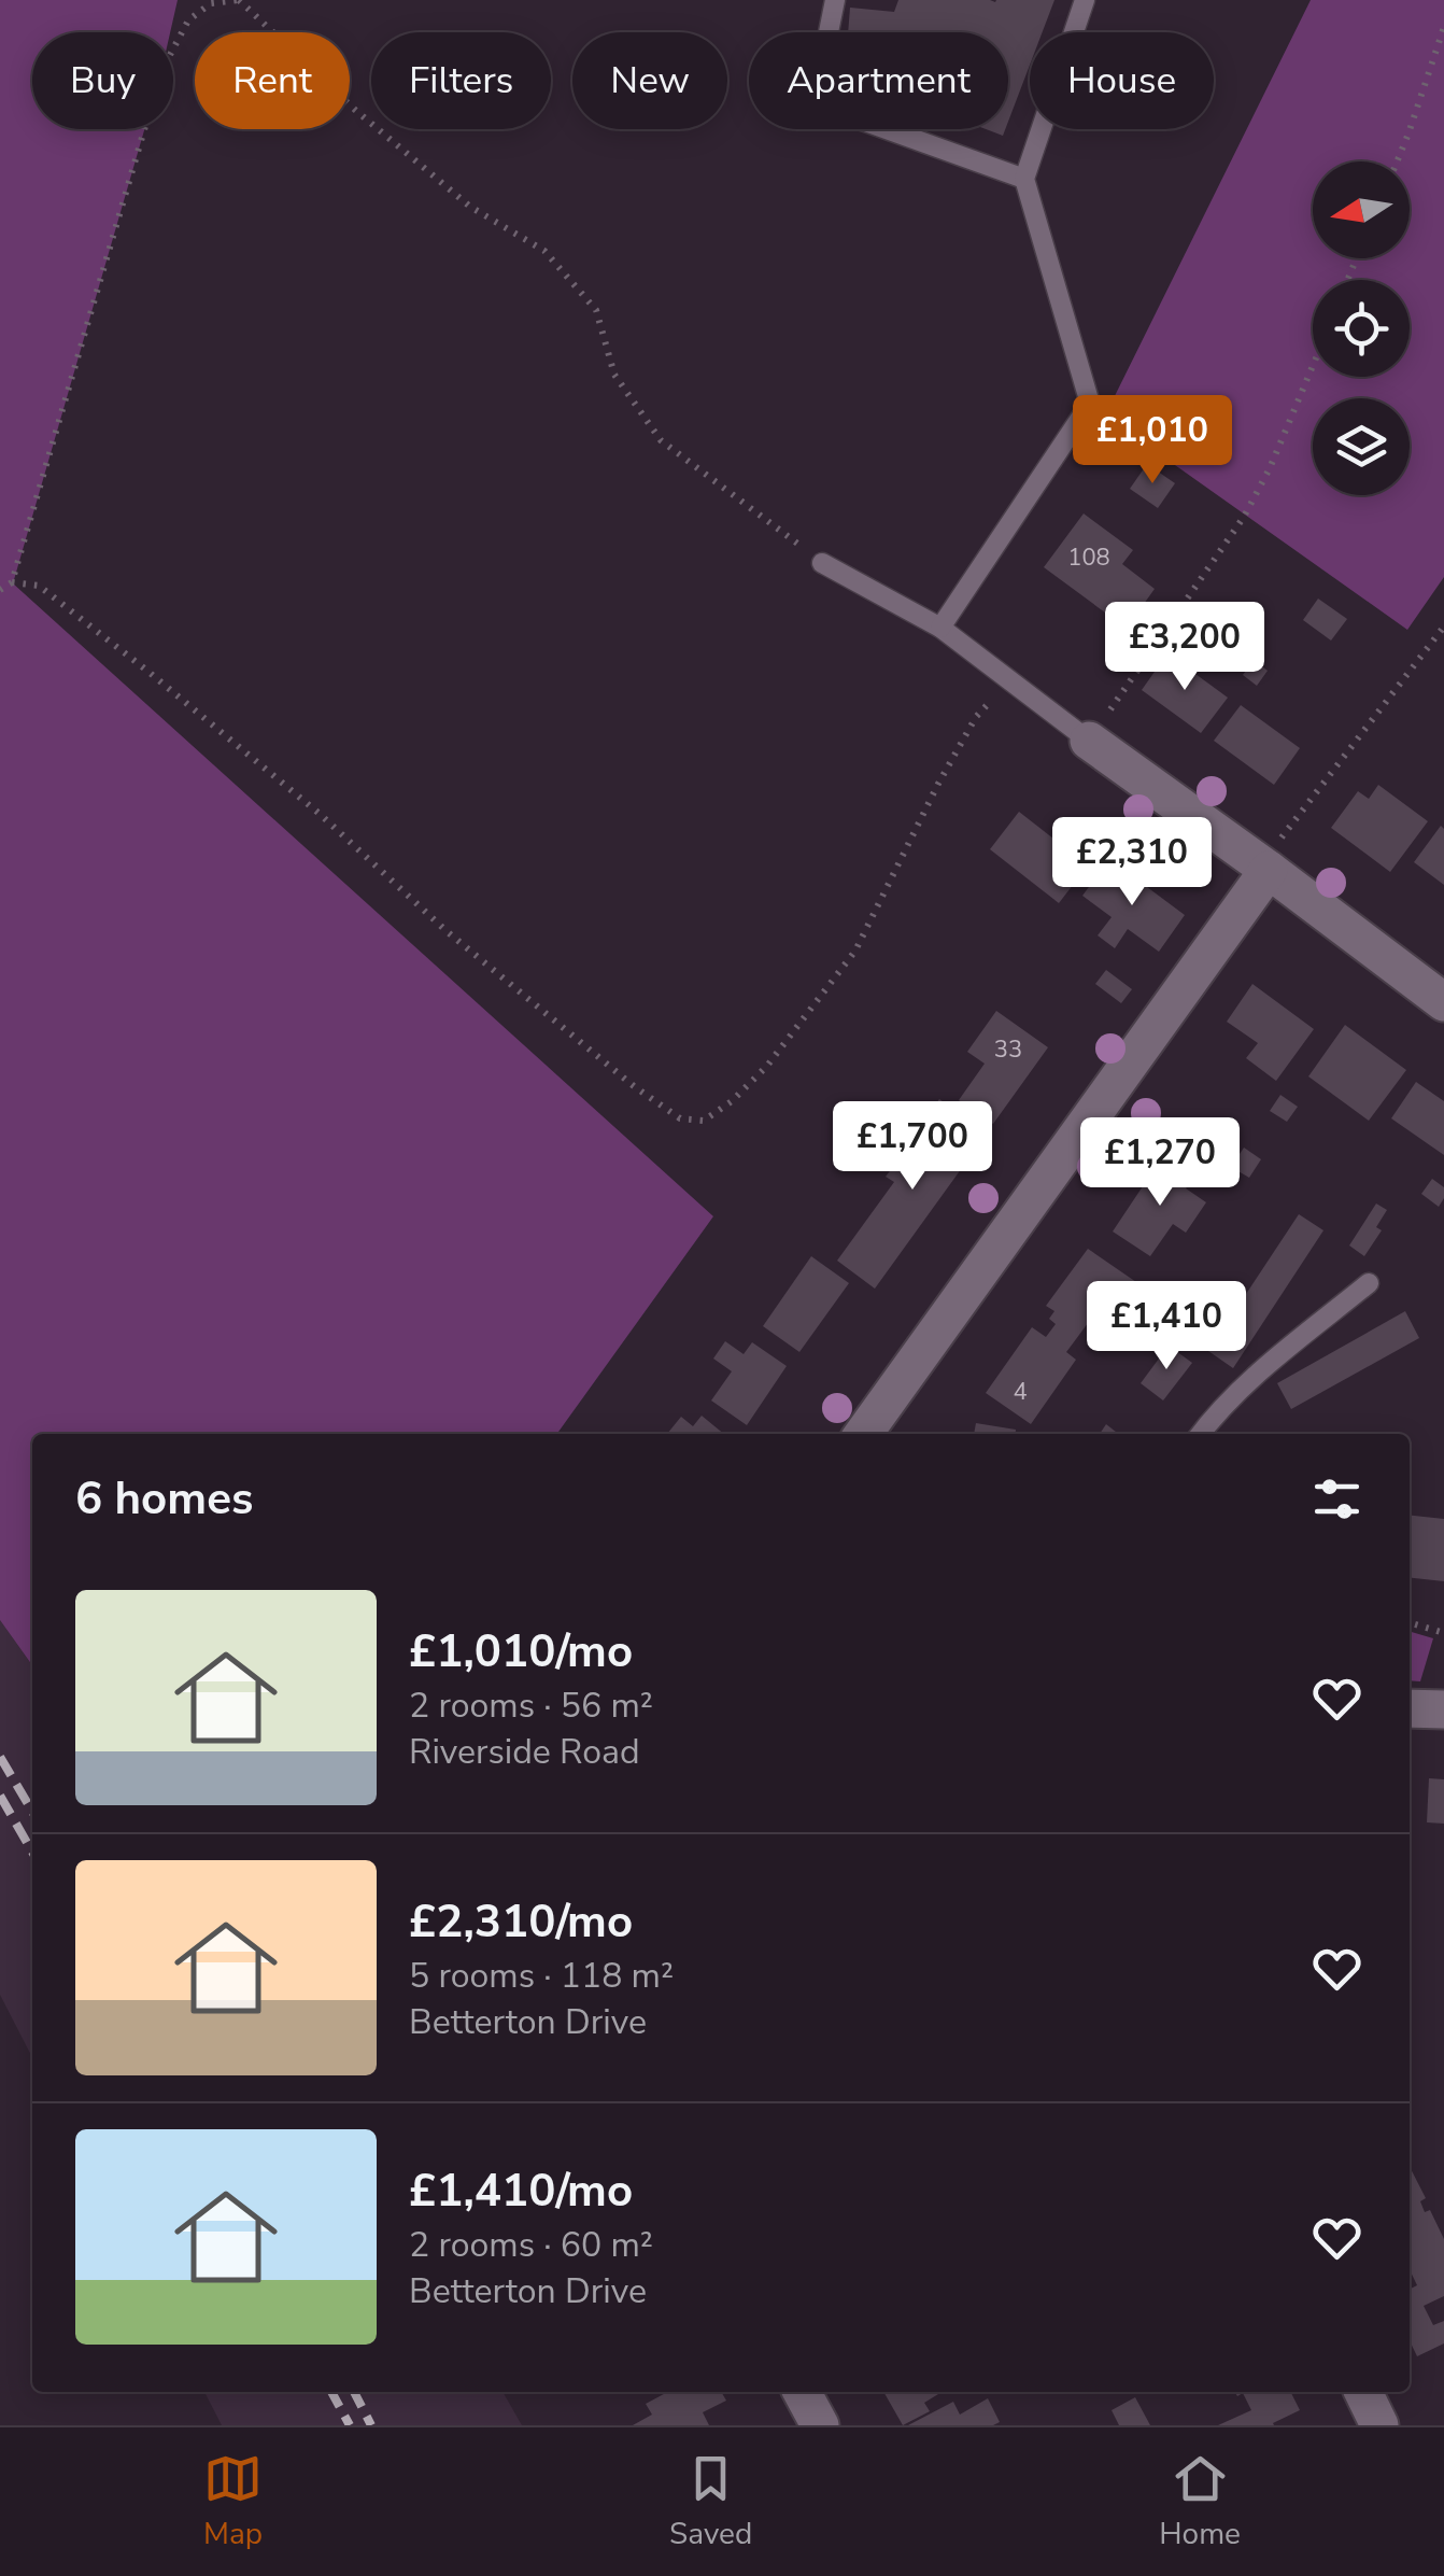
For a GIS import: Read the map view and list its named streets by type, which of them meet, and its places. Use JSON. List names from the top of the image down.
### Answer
{
  "house_numbers": ["108", "33", "4"],
  "north": "left",
  "page": {
    "chip": [
      "Buy",
      "Rent",
      "Filters",
      "New",
      "Apartment",
      "House"
    ],
    "price": [
      "£1,010",
      "£3,200",
      "£2,310",
      "£1,700",
      "£1,270",
      "£1,410"
    ],
    "heading": "6 homes",
    "list": [
      {
        "name": "£1,010/mo",
        "note": "2 rooms · 56 m² · Riverside Road"
      },
      {
        "name": "£2,310/mo",
        "note": "5 rooms · 118 m² · Betterton Drive"
      },
      {
        "name": "£1,410/mo",
        "note": "2 rooms · 60 m² · Betterton Drive"
      }
    ],
    "tabs": ["Map", "Saved", "Home"]
  }
}
